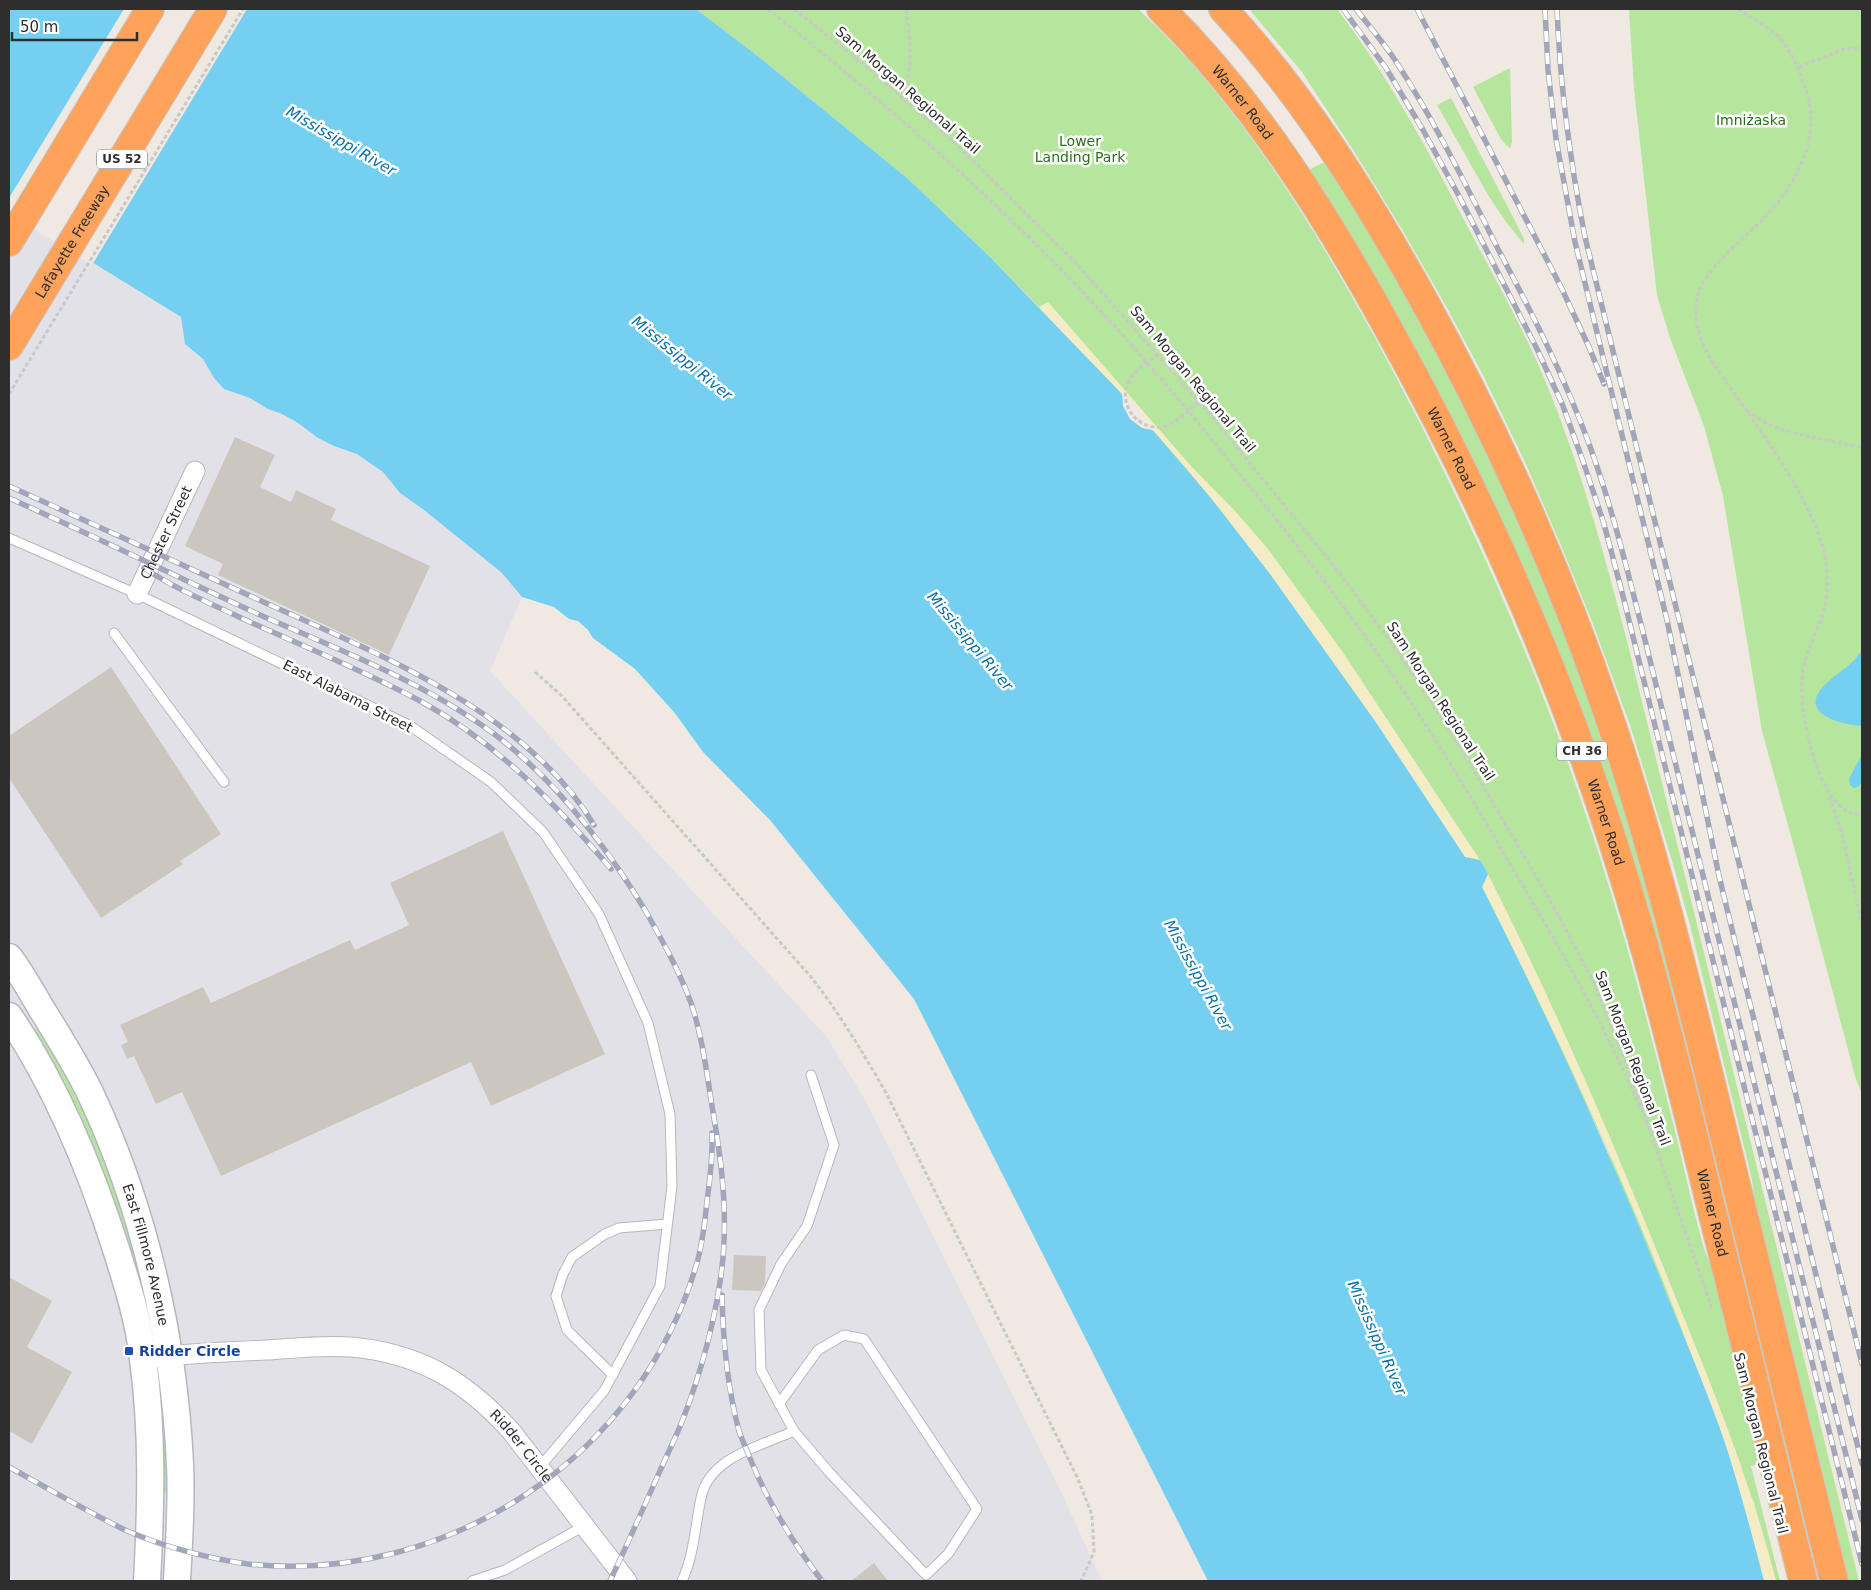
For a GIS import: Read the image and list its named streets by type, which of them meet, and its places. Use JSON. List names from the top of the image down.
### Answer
{
  "streets": {
    "highway": [
      "Warner Road",
      "US 52",
      "Lafayette Freeway",
      "CH 36"
    ],
    "street": ["Chester Street", "East Fillmore Avenue", "Ridder Circle"],
    "lane": ["East Alabama Street"],
    "path": ["Sam Morgan Regional Trail"]
  },
  "crossings": [
    ["Chester Street", "East Alabama Street"],
    ["East Alabama Street", "Ridder Circle"],
    ["East Fillmore Avenue", "Ridder Circle"]
  ],
  "water": ["Mississippi River"],
  "parks": ["Imniżaska", "Lower Landing Park"],
  "places": {
    "transit": ["Ridder Circle"]
  },
  "scale_bar": "50 m"
}
